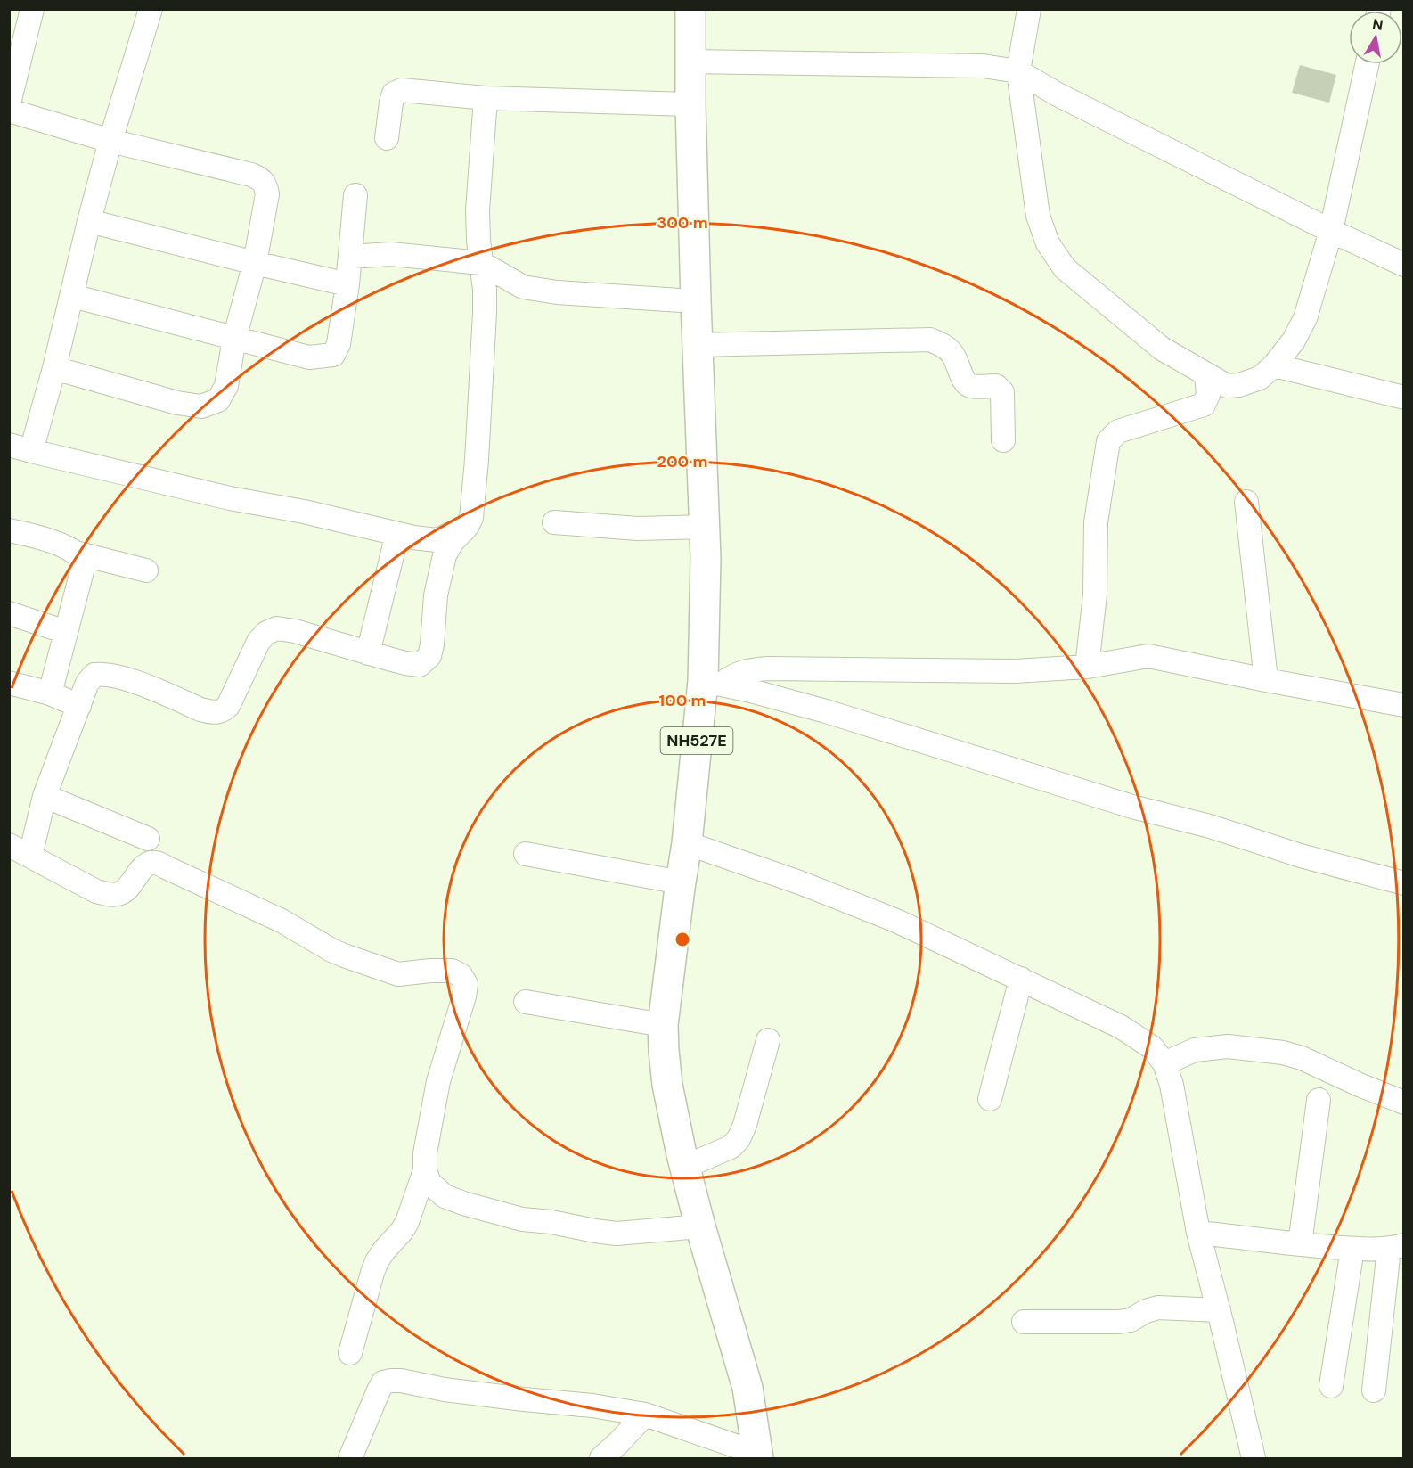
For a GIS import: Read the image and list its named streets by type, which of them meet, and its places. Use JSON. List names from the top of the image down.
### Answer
{
  "streets": {
    "highway": ["NH527E"]
  },
  "north": "top",
  "rings": ["300 m", "200 m", "100 m"]
}
